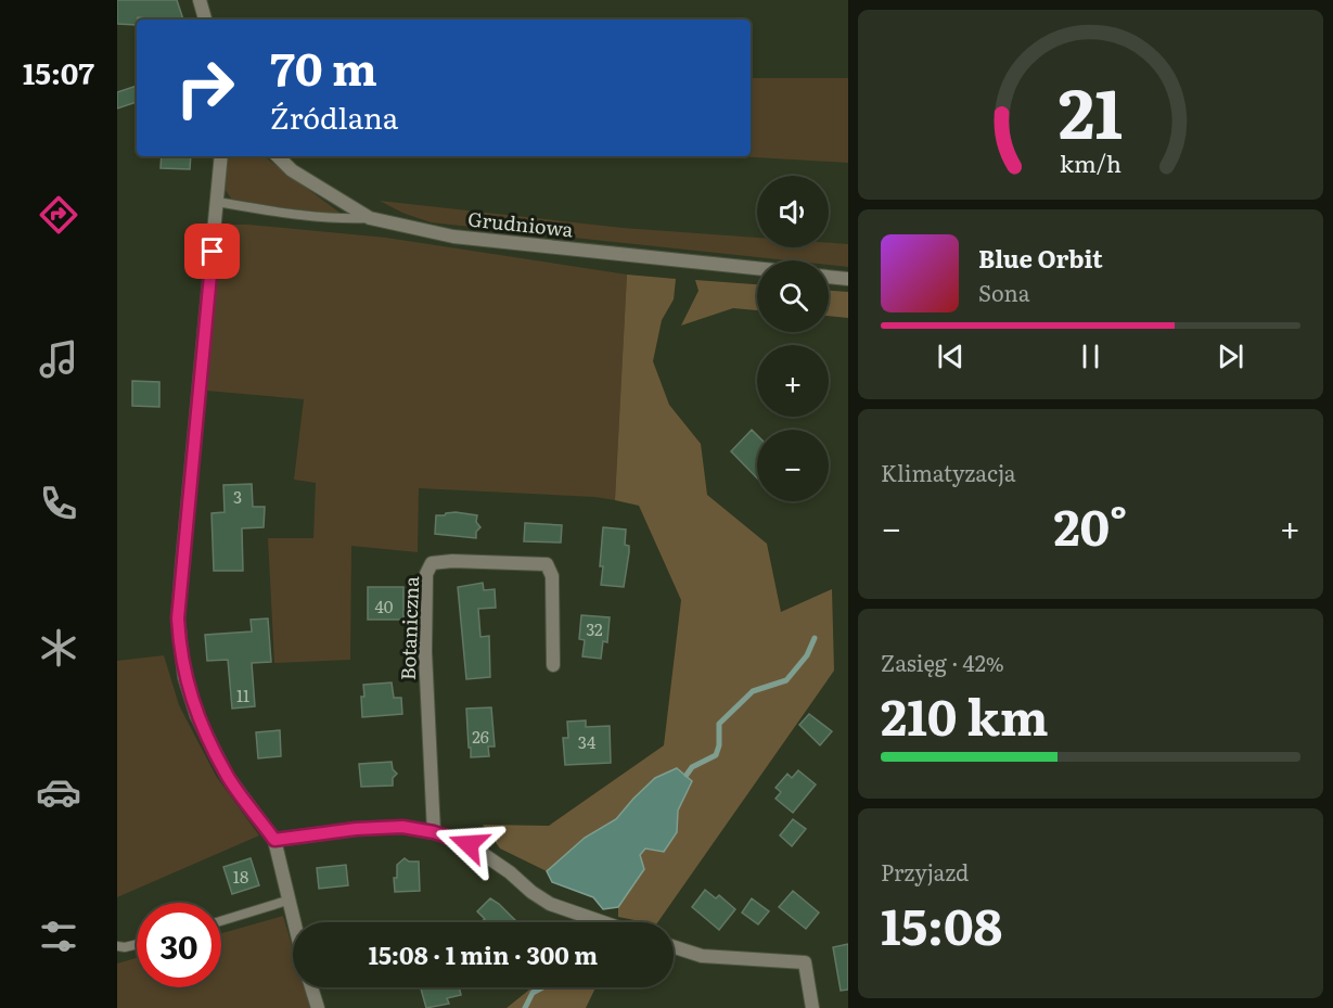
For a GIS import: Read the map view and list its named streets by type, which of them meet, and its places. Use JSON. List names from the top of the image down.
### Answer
{
  "streets": {
    "street": ["Grudniowa", "Botaniczna"]
  },
  "house_numbers": [
    "3",
    "40",
    "32",
    "11",
    "26",
    "34",
    "18"
  ],
  "page": {
    "tabs": "15:07",
    "turn": ["70 m", "Źródlana"],
    "map_buttons": ["+", "−"],
    "song": ["Blue Orbit", "Sona"],
    "tile": [
      "Klimatyzacja",
      ["Zasięg · 42%", "210 km"],
      ["Przyjazd", "15:08"]
    ],
    "heat": ["−", "20°", "+"],
    "limit": "30",
    "trip": "15:08 · 1 min · 300 m",
    "gauge": ["21", "km/h"]
  }
}
